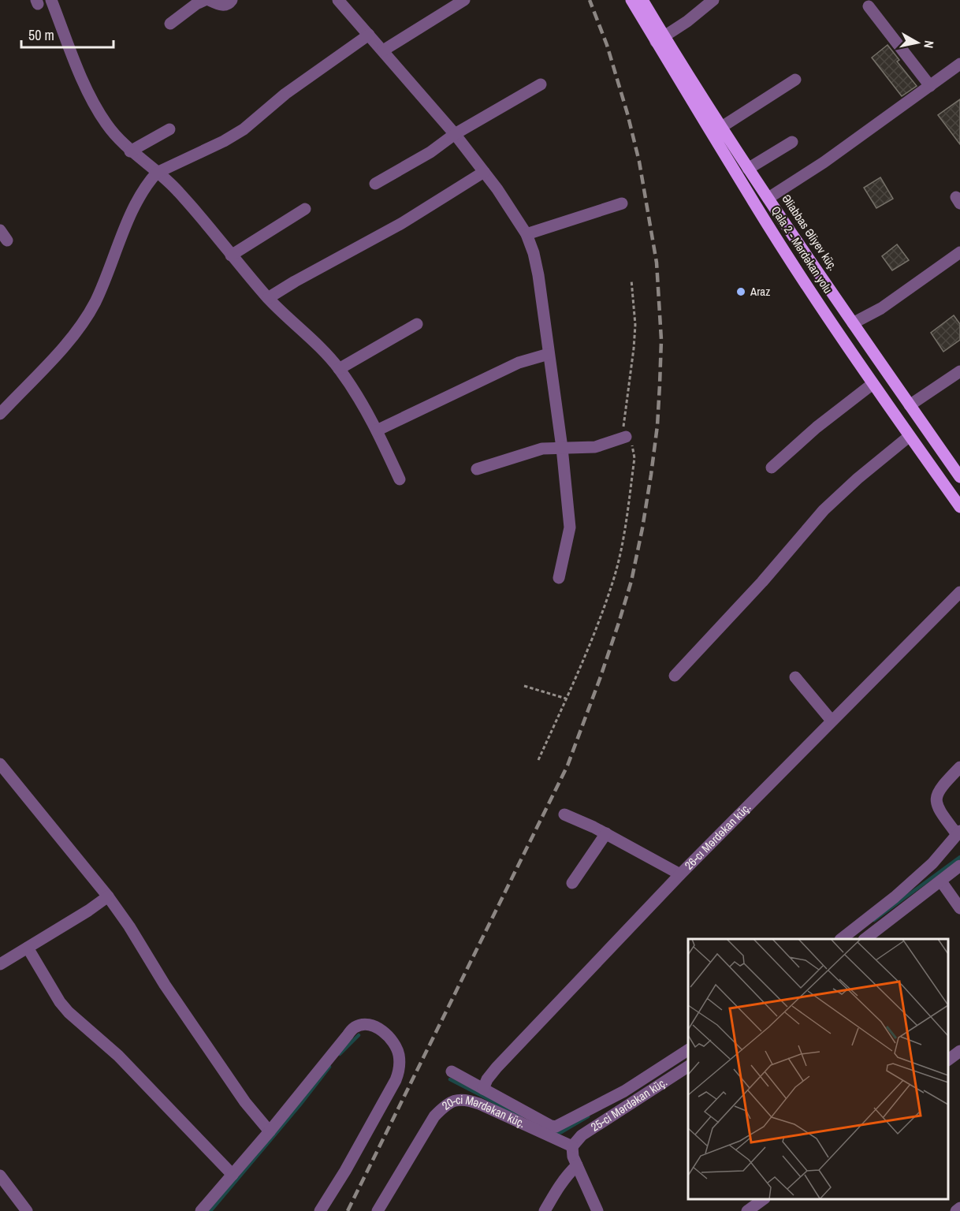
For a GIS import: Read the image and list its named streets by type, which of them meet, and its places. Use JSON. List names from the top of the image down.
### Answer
{
  "streets": {
    "main road": ["Əliabbas Əliyev küç.", "Qala 2 - Mərdəkan yolu"],
    "street": ["26-cı Mərdəkan küç.", "25-ci Mərdəkan küç.", "20-ci Mərdəkan küç."]
  },
  "crossings": [
    ["Əliabbas Əliyev küç.", "Qala 2 - Mərdəkan yolu"],
    ["25-ci Mərdəkan küç.", "20-ci Mərdəkan küç."]
  ],
  "places": ["Araz"],
  "scale_bar": "50 m",
  "north": "right"
}
